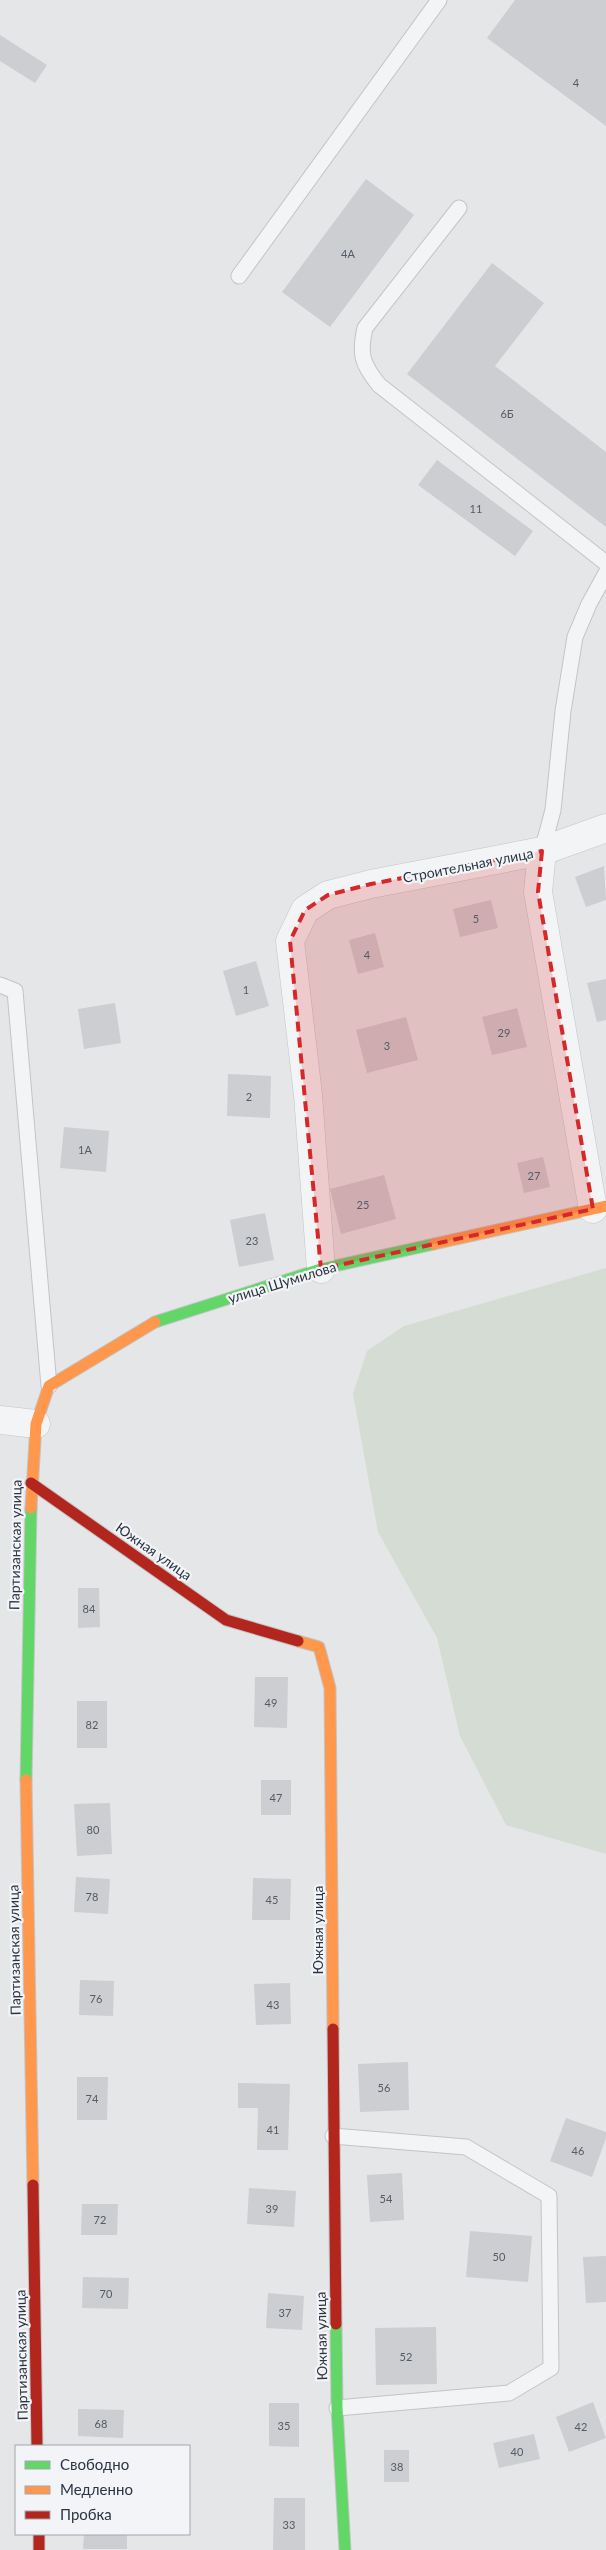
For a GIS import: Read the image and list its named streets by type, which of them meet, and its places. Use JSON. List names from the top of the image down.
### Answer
{
  "streets": {
    "main road": ["улица Шумилова", "Партизанская улица", "Южная улица"],
    "street": ["Строительная улица"]
  },
  "crossings": [
    ["Строительная улица", "улица Шумилова"],
    ["Партизанская улица", "Южная улица"]
  ],
  "house_numbers": [
    "4",
    "4А",
    "6Б",
    "11",
    "5",
    "4",
    "1",
    "29",
    "3",
    "2",
    "1А",
    "27",
    "25",
    "23",
    "84",
    "49",
    "82",
    "47",
    "80",
    "78",
    "45",
    "76",
    "43",
    "56",
    "74",
    "41",
    "46",
    "54",
    "39",
    "72",
    "50",
    "70",
    "37",
    "52",
    "68",
    "35",
    "42",
    "40",
    "38",
    "33"
  ],
  "legend": ["Свободно", "Медленно", "Пробка"]
}
